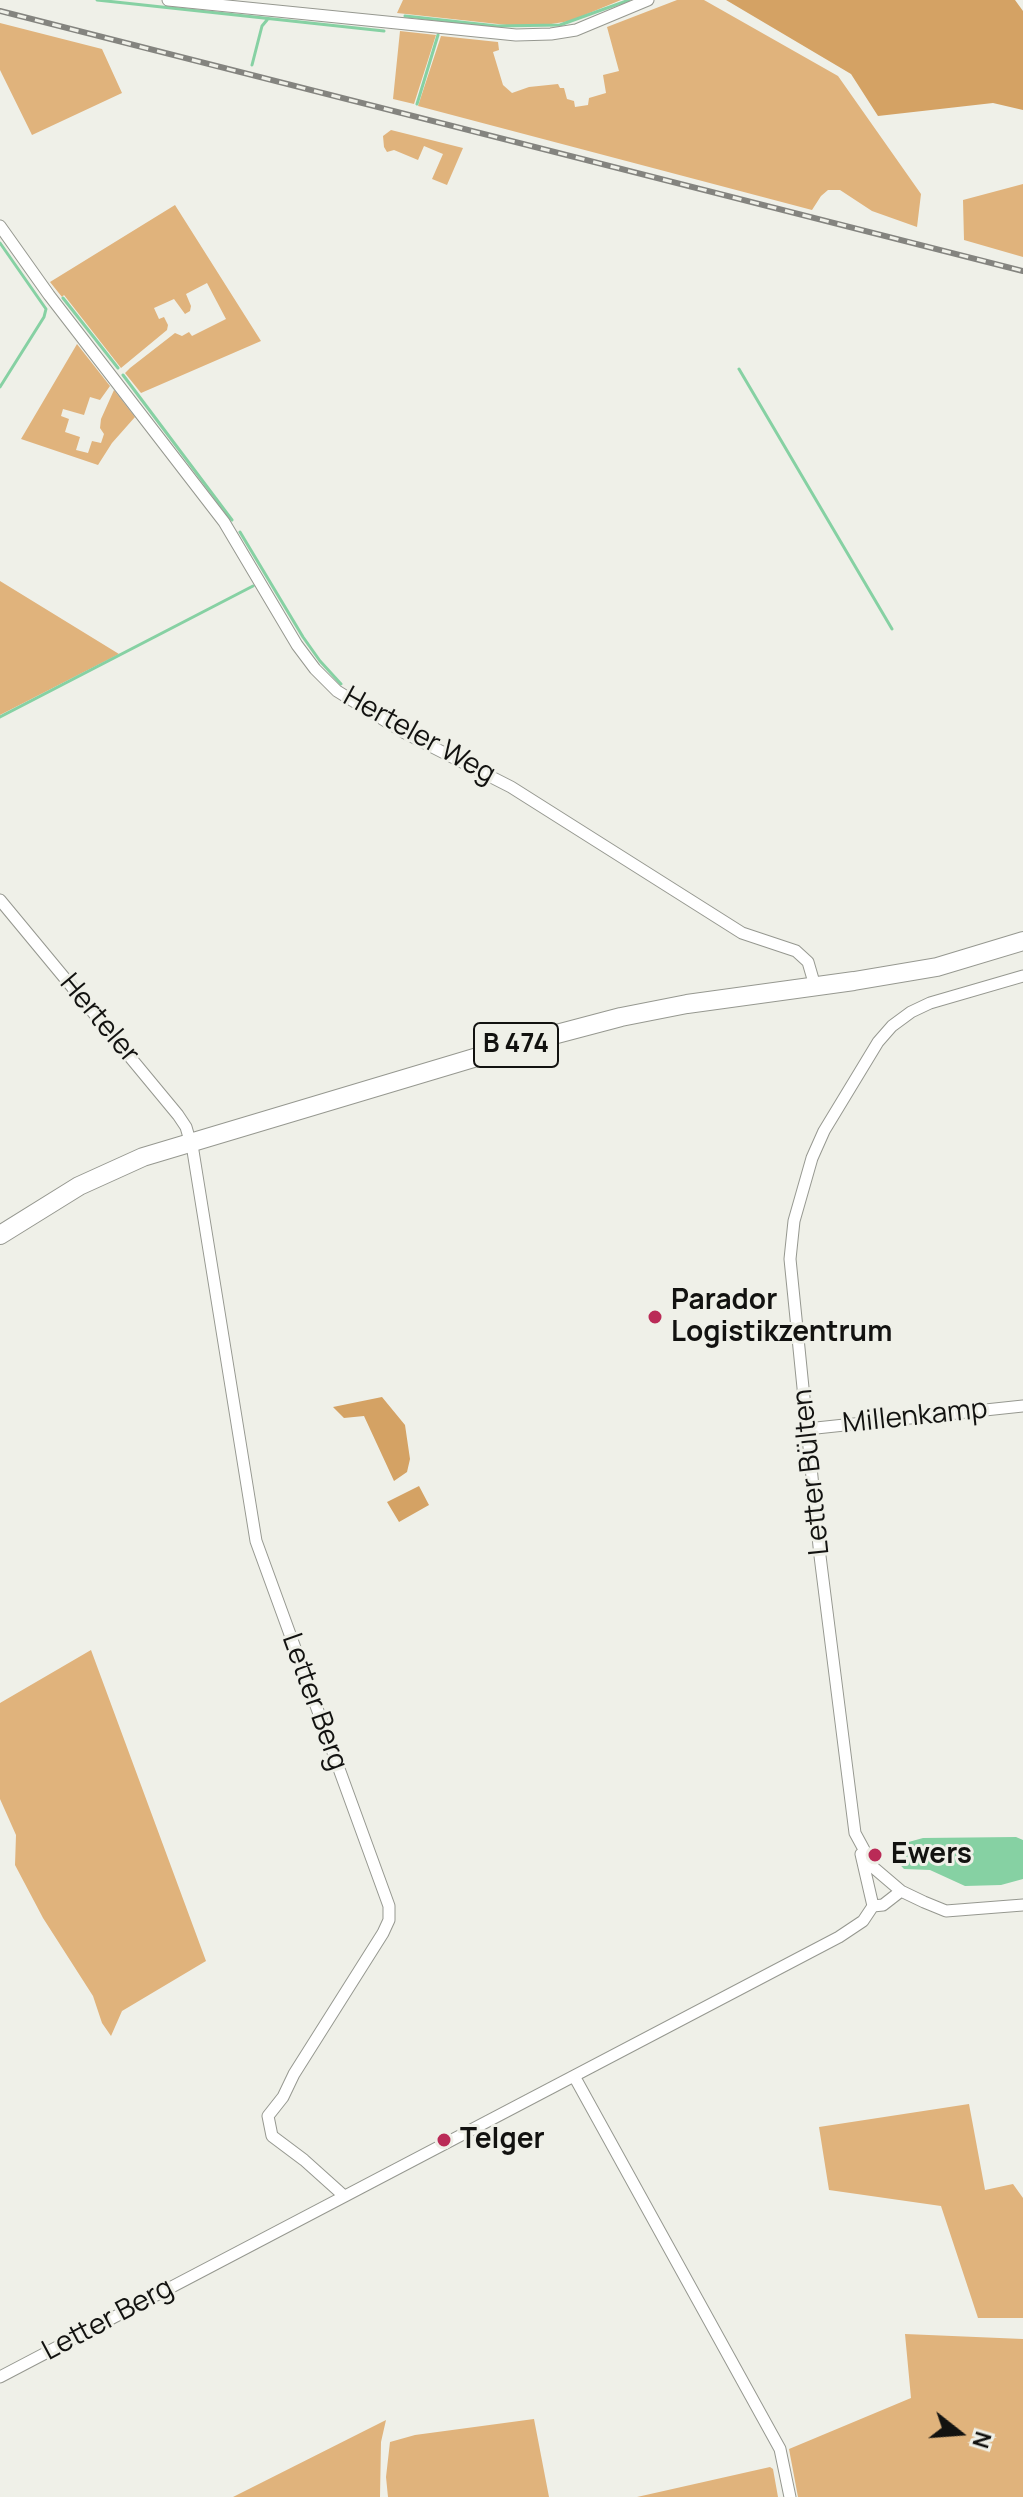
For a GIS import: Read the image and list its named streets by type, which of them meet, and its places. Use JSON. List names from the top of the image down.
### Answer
{
  "streets": {
    "main road": ["B 474"],
    "street": [
      "Herteler Weg",
      "Herteler",
      "Millenkamp",
      "Letter Bülten",
      "Letter Berg"
    ]
  },
  "crossings": [
    ["Herteler Weg", "B 474"],
    ["Herteler", "B 474"],
    ["Herteler", "Letter Berg"],
    ["B 474", "Letter Berg"],
    ["Millenkamp", "Letter Bülten"]
  ],
  "places": ["Parador Logistikzentrum", "Ewers", "Telger"],
  "north": "right"
}
